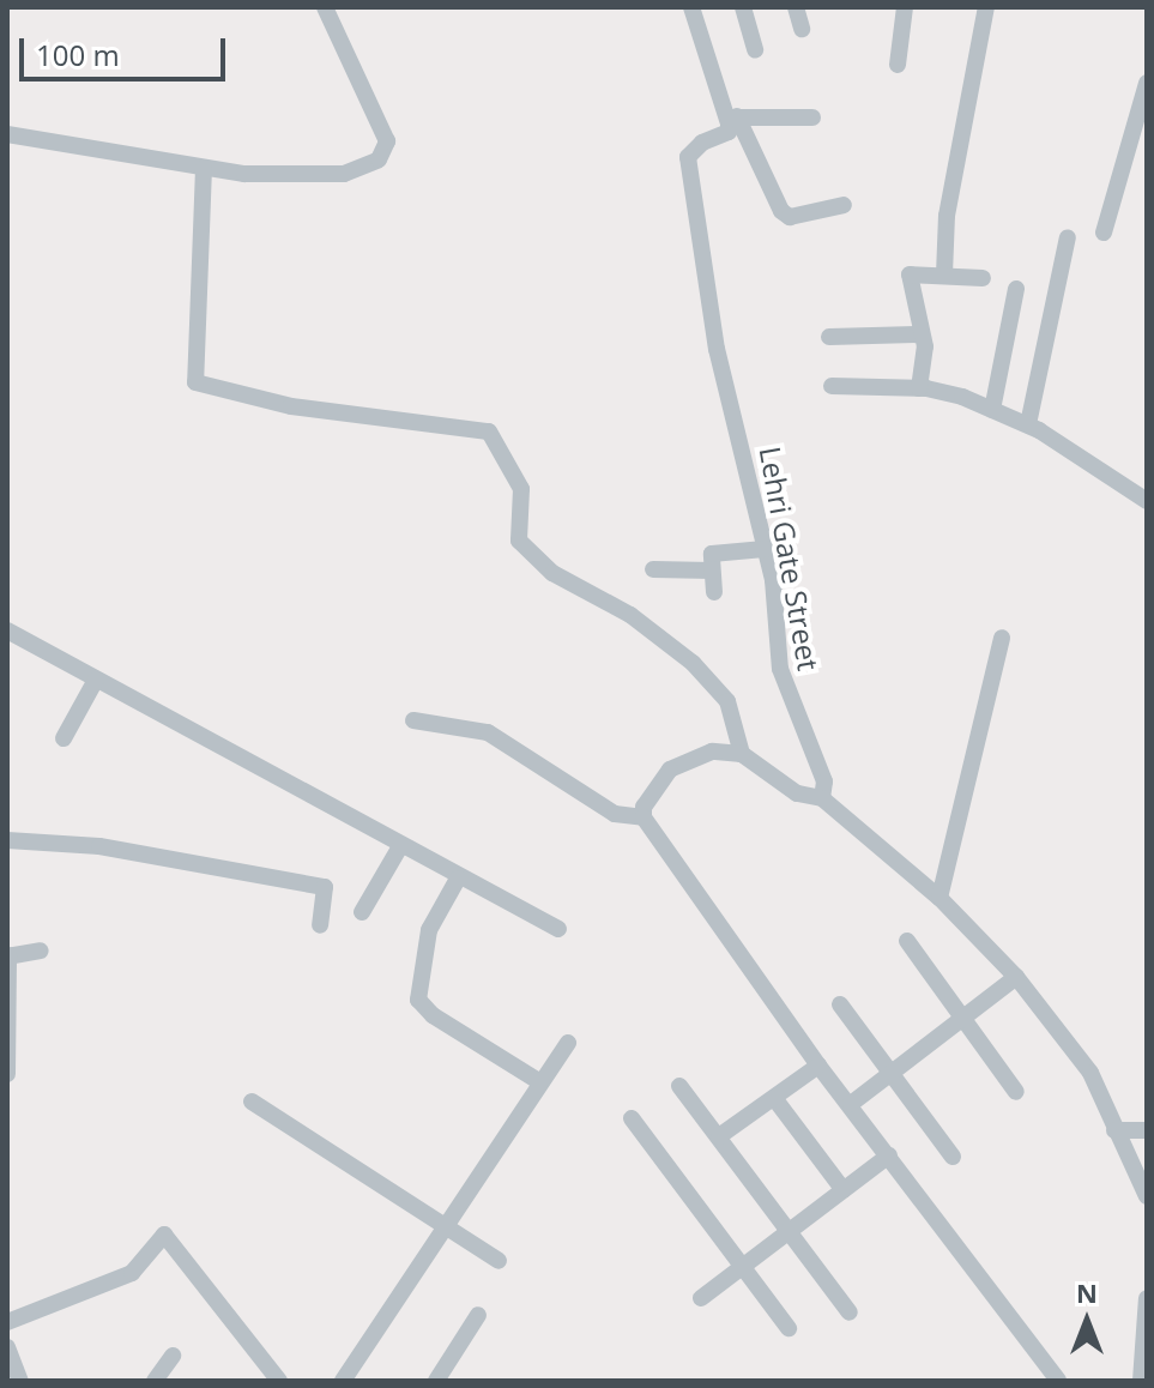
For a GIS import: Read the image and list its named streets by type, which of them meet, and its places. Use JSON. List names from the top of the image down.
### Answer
{
  "streets": {
    "street": ["Lehri Gate Street"]
  },
  "scale_bar": "100 m",
  "north": "top"
}
